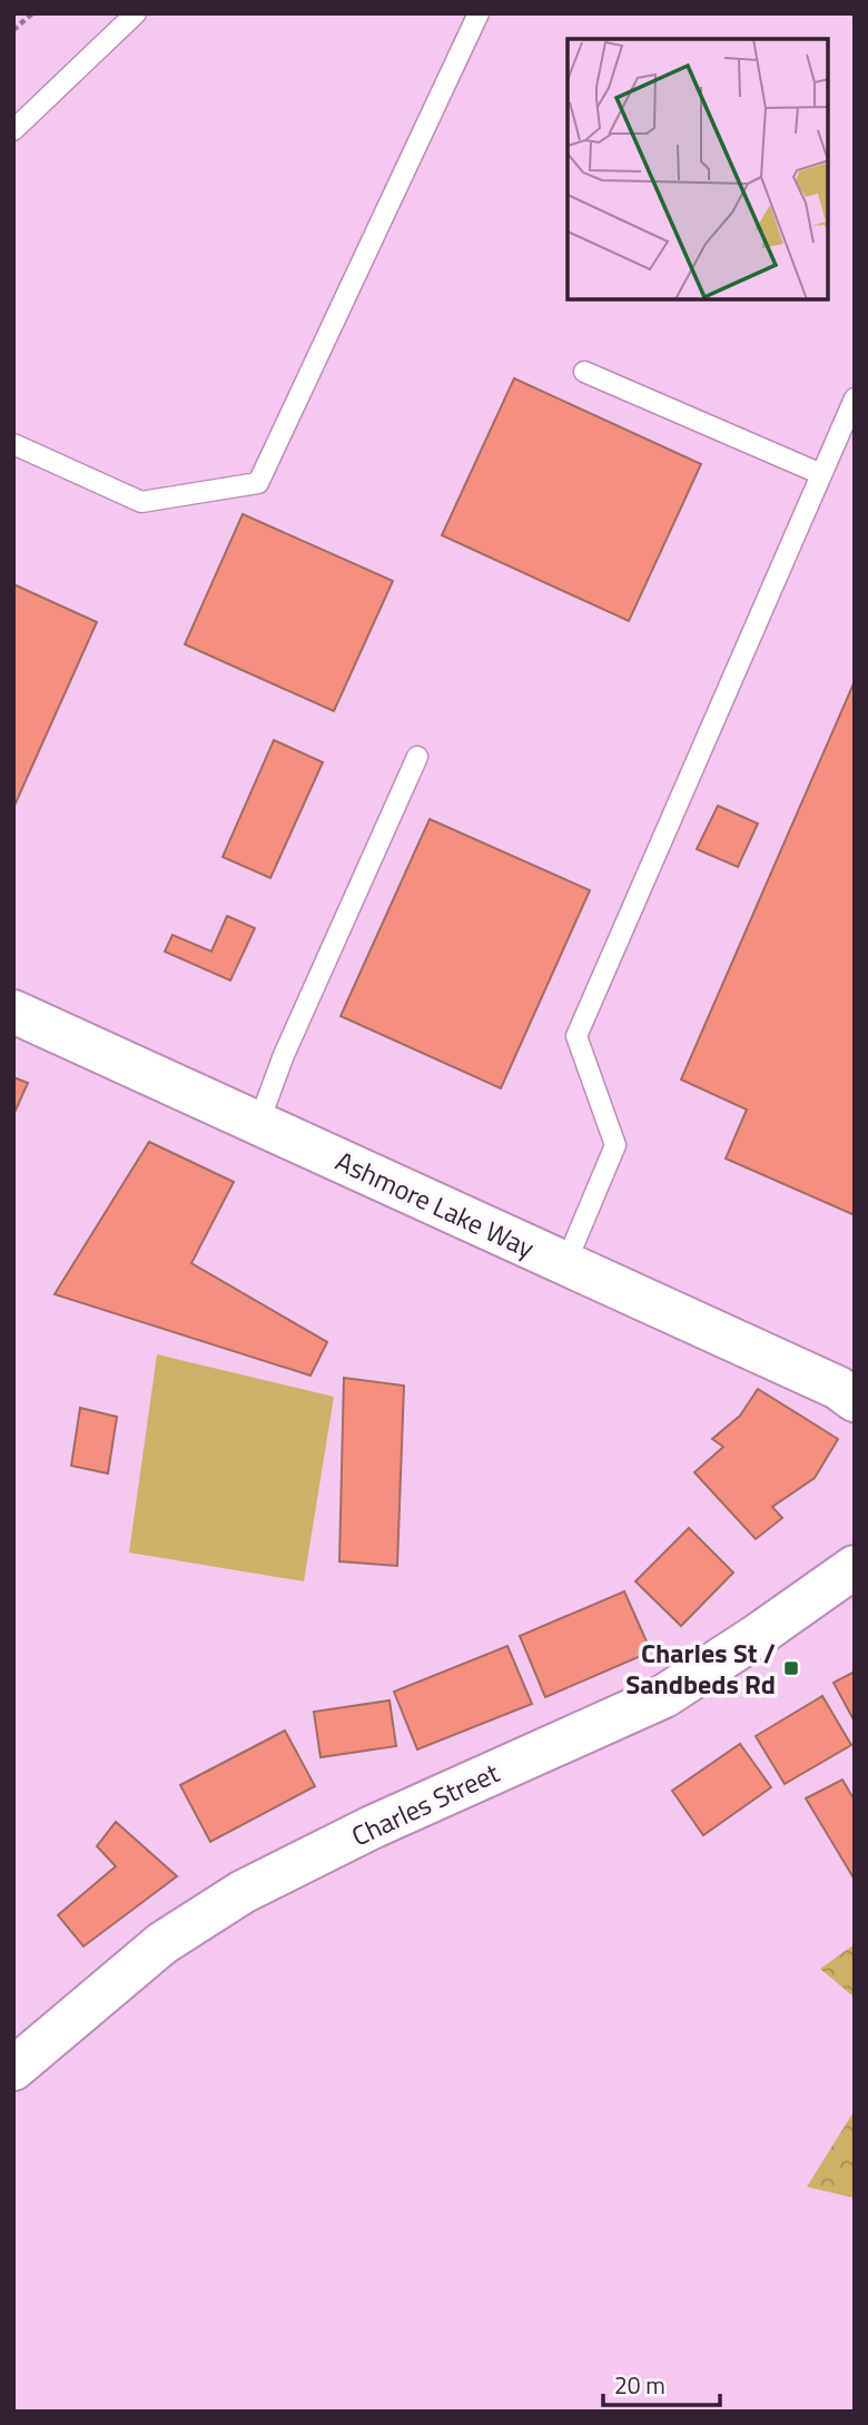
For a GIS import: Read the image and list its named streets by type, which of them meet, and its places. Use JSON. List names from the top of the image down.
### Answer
{
  "streets": {
    "street": ["Ashmore Lake Way", "Charles Street"]
  },
  "places": {
    "transit": ["Charles St / Sandbeds Rd"]
  },
  "scale_bar": "20 m"
}
